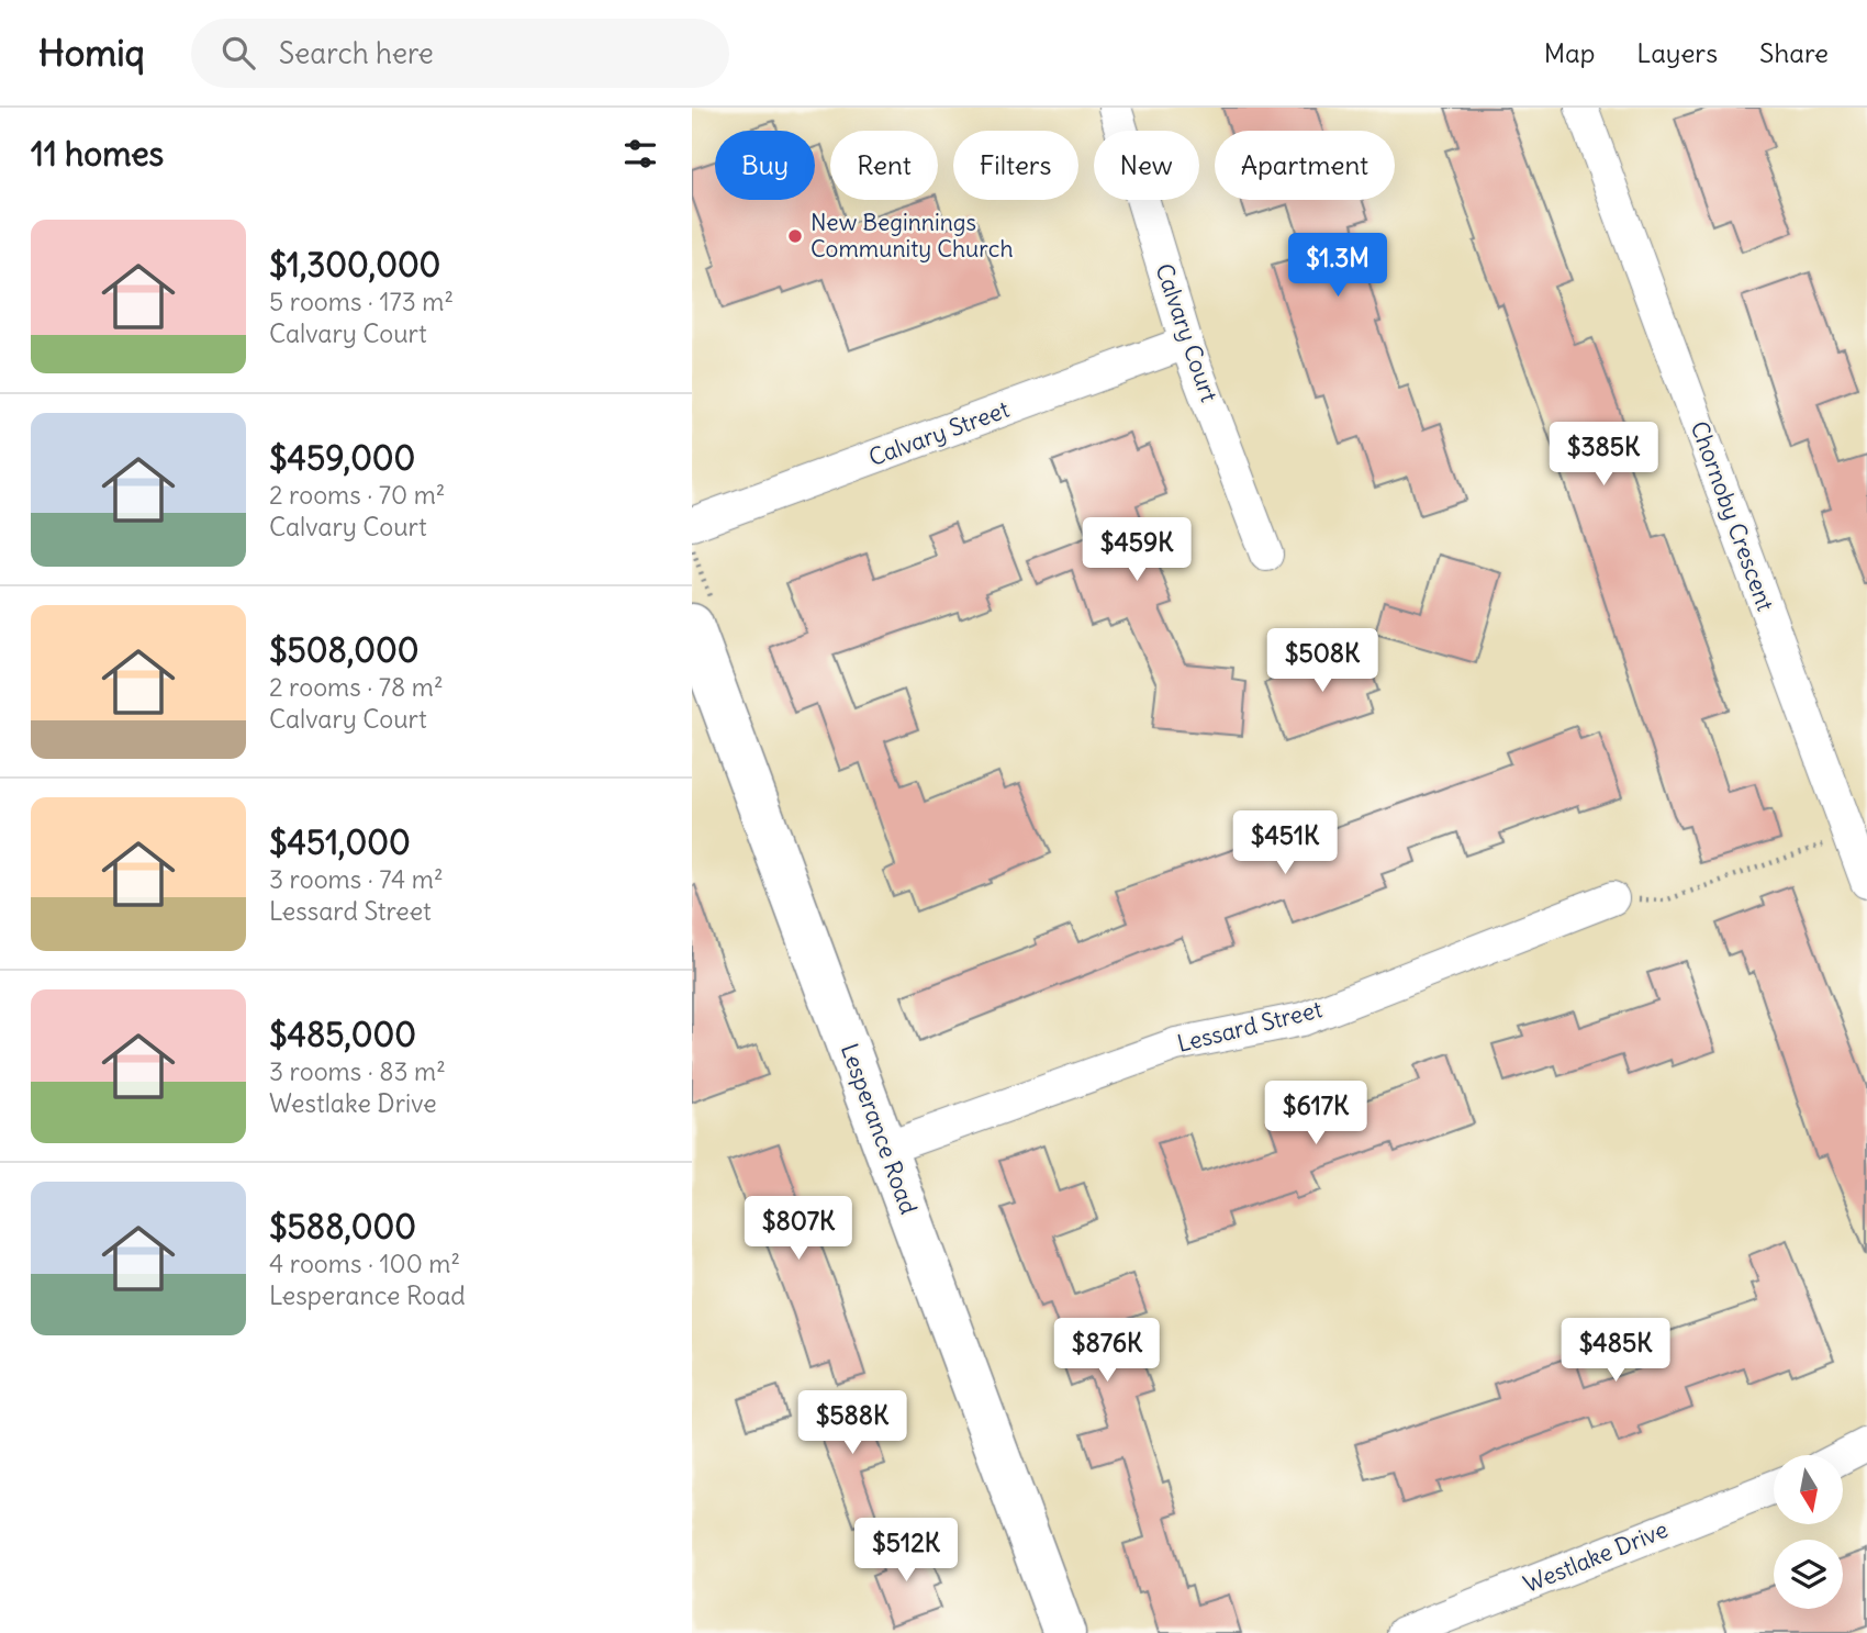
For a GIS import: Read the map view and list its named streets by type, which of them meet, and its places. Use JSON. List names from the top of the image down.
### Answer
{
  "streets": {
    "street": [
      "Calvary Court",
      "Calvary Street",
      "Chornoby Crescent",
      "Lessard Street",
      "Lesperance Road",
      "Westlake Drive"
    ]
  },
  "crossings": [
    ["Calvary Court", "Calvary Street"],
    ["Lessard Street", "Lesperance Road"]
  ],
  "places": ["New Beginnings Community Church"],
  "north": "bottom",
  "page": {
    "header": "Homiq",
    "search": "Search here",
    "nav": ["Map", "Layers", "Share"],
    "heading": "11 homes",
    "chip": [
      "Buy",
      "Rent",
      "Filters",
      "New",
      "Apartment"
    ],
    "list": [
      {
        "name": "$1,300,000",
        "note": "5 rooms · 173 m² · Calvary Court"
      },
      {
        "name": "$459,000",
        "note": "2 rooms · 70 m² · Calvary Court"
      },
      {
        "name": "$508,000",
        "note": "2 rooms · 78 m² · Calvary Court"
      },
      {
        "name": "$451,000",
        "note": "3 rooms · 74 m² · Lessard Street"
      },
      {
        "name": "$485,000",
        "note": "3 rooms · 83 m² · Westlake Drive"
      },
      {
        "name": "$588,000",
        "note": "4 rooms · 100 m² · Lesperance Road"
      }
    ],
    "price": [
      "$1.3M",
      "$385K",
      "$459K",
      "$508K",
      "$451K",
      "$617K",
      "$807K",
      "$876K",
      "$485K",
      "$588K",
      "$512K"
    ]
  }
}
